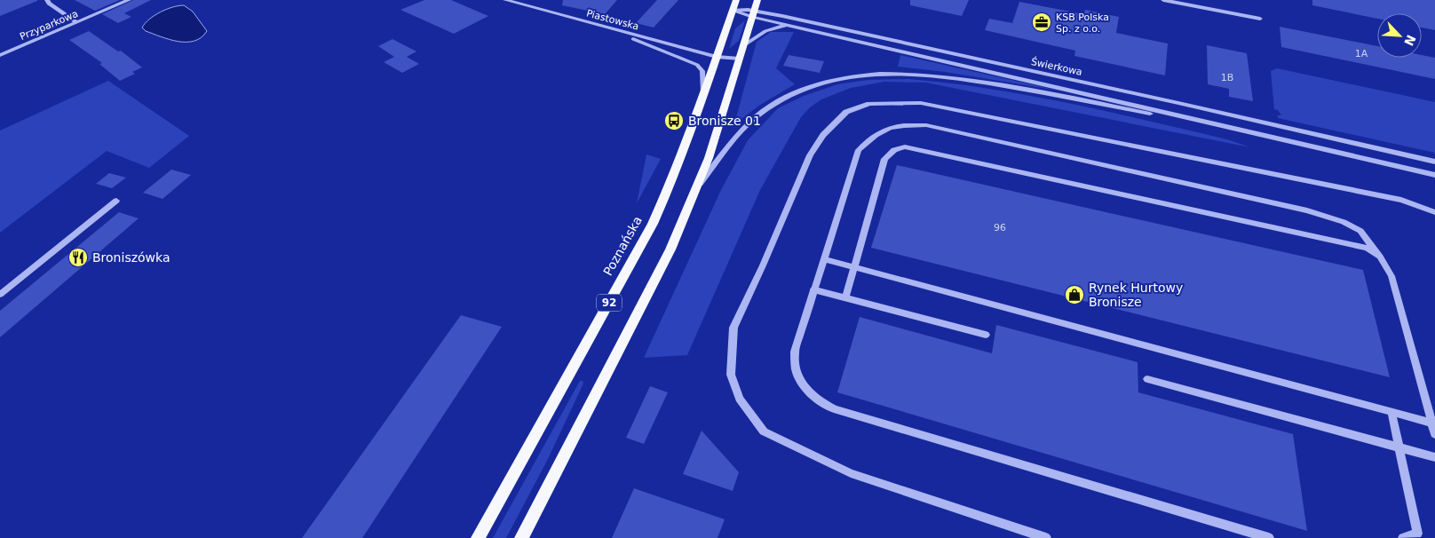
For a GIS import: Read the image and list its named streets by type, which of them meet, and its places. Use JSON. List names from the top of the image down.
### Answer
{
  "streets": {
    "main road": ["Poznańska", "92"],
    "street": ["Piastowska", "Przyparkowa", "Świerkowa"]
  },
  "crossings": [
    ["Piastowska", "Poznańska"],
    ["Piastowska", "92"],
    ["Świerkowa", "Poznańska"],
    ["Świerkowa", "92"]
  ],
  "places": {
    "office": ["KSB Polska Sp. z o.o."],
    "bus stop": ["Bronisze 01"],
    "restaurant": ["Broniszówka"],
    "shop": ["Rynek Hurtowy Bronisze"]
  },
  "house_numbers": ["1A", "1B", "96"],
  "north": "bottom right"
}
